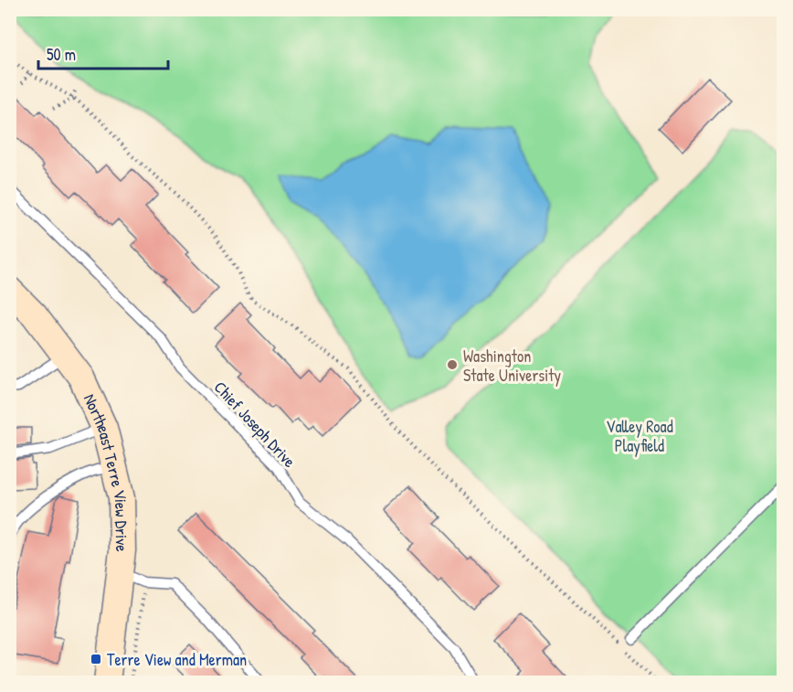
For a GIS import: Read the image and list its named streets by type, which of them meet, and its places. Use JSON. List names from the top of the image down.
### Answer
{
  "streets": {
    "main road": ["Northeast Terre View Drive"],
    "lane": ["Chief Joseph Drive"]
  },
  "parks": ["Valley Road Playfield"],
  "places": {
    "other": ["Washington State University"],
    "transit": ["Terre View and Merman"]
  },
  "scale_bar": "50 m"
}
